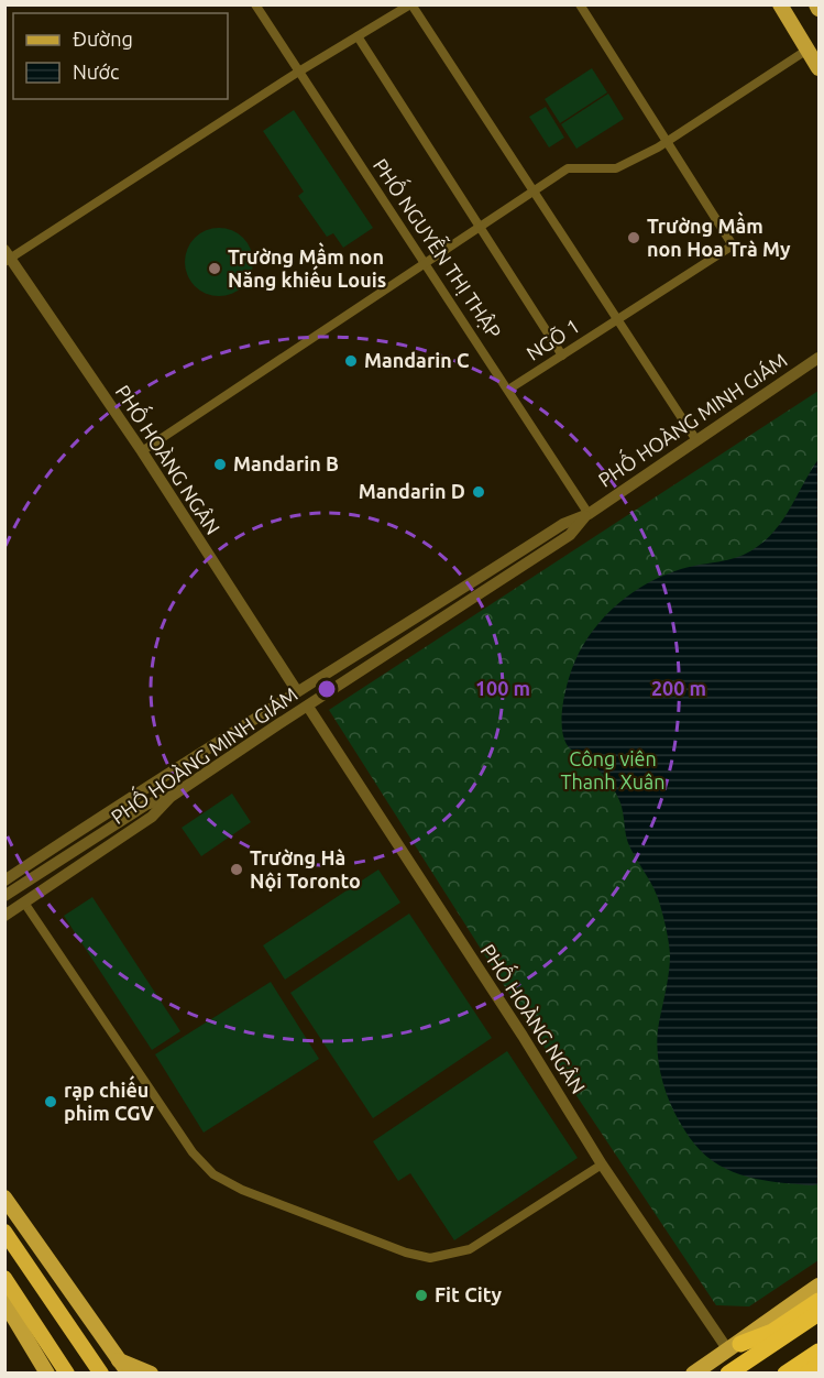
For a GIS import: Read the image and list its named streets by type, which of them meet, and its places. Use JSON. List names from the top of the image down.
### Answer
{
  "streets": {
    "street": [
      "PHỐ NGUYỄN THỊ THẬP",
      "NGÕ 1",
      "PHỐ HOÀNG MINH GIÁM",
      "PHỐ HOÀNG NGÂN"
    ]
  },
  "crossings": [
    ["PHỐ NGUYỄN THỊ THẬP", "NGÕ 1"],
    ["PHỐ NGUYỄN THỊ THẬP", "PHỐ HOÀNG MINH GIÁM"],
    ["PHỐ HOÀNG MINH GIÁM", "PHỐ HOÀNG NGÂN"]
  ],
  "parks": ["Công viên Thanh Xuân"],
  "places": [
    "Trường Mầm non Hoa Trà My",
    "Trường Mầm non Năng khiếu Louis",
    "Mandarin C",
    "Mandarin B",
    "Mandarin D",
    "Trường Hà Nội Toronto",
    "rạp chiếu phim CGV",
    "Fit City"
  ],
  "legend": ["Đường", "Nước"],
  "rings": ["100 m", "200 m"]
}
